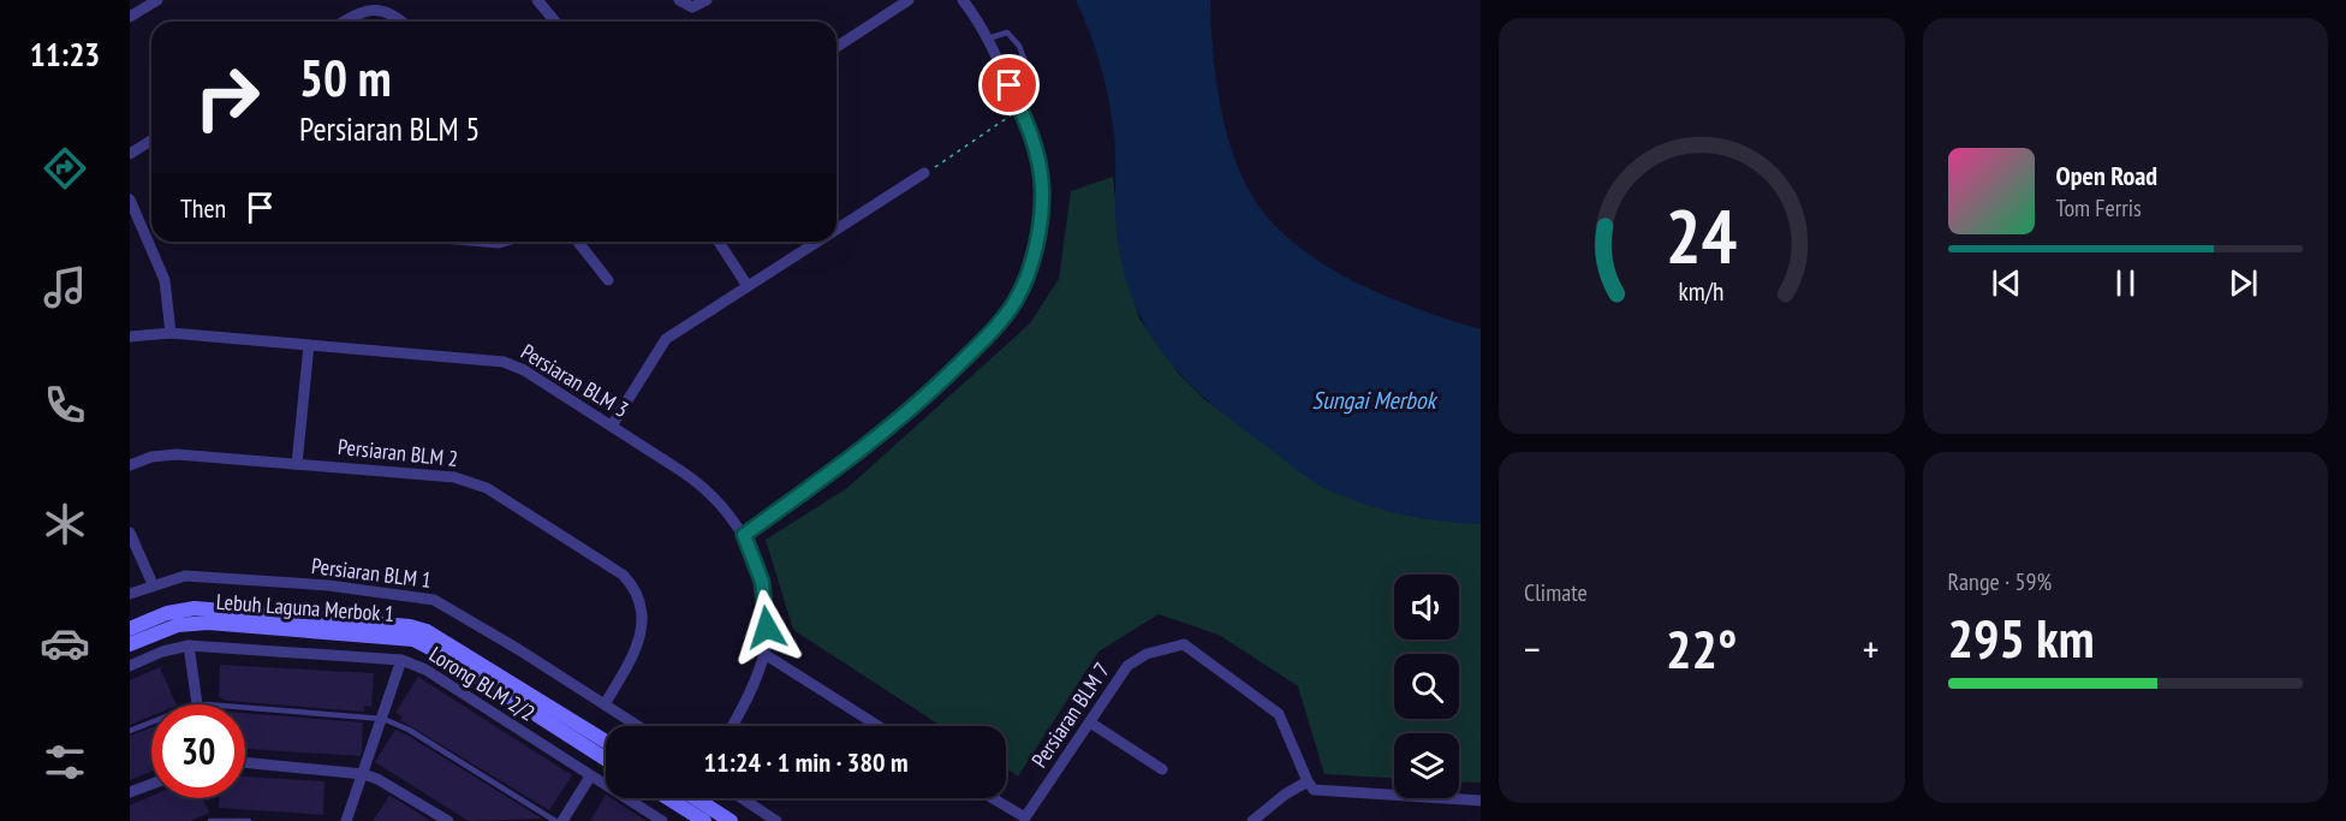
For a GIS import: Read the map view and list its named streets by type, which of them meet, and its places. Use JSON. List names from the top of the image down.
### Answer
{
  "streets": {
    "street": [
      "Persiaran BLM 3",
      "Persiaran BLM 2",
      "Persiaran BLM 1",
      "Lebuh Laguna Merbok 1",
      "Lorong BLM 2/2",
      "Persiaran BLM 7"
    ]
  },
  "crossings": [
    ["Persiaran BLM 2", "Persiaran BLM 1"]
  ],
  "water": ["Sungai Merbok"],
  "page": {
    "tabs": "11:23",
    "turn": ["50 m", "Persiaran BLM 5"],
    "song": ["Open Road", "Tom Ferris"],
    "then": "Then",
    "tile": [
      "Climate",
      ["Range · 59%", "295 km"]
    ],
    "heat": ["−", "22°", "+"],
    "limit": "30",
    "trip": "11:24 · 1 min · 380 m",
    "gauge": ["24", "km/h"]
  }
}
